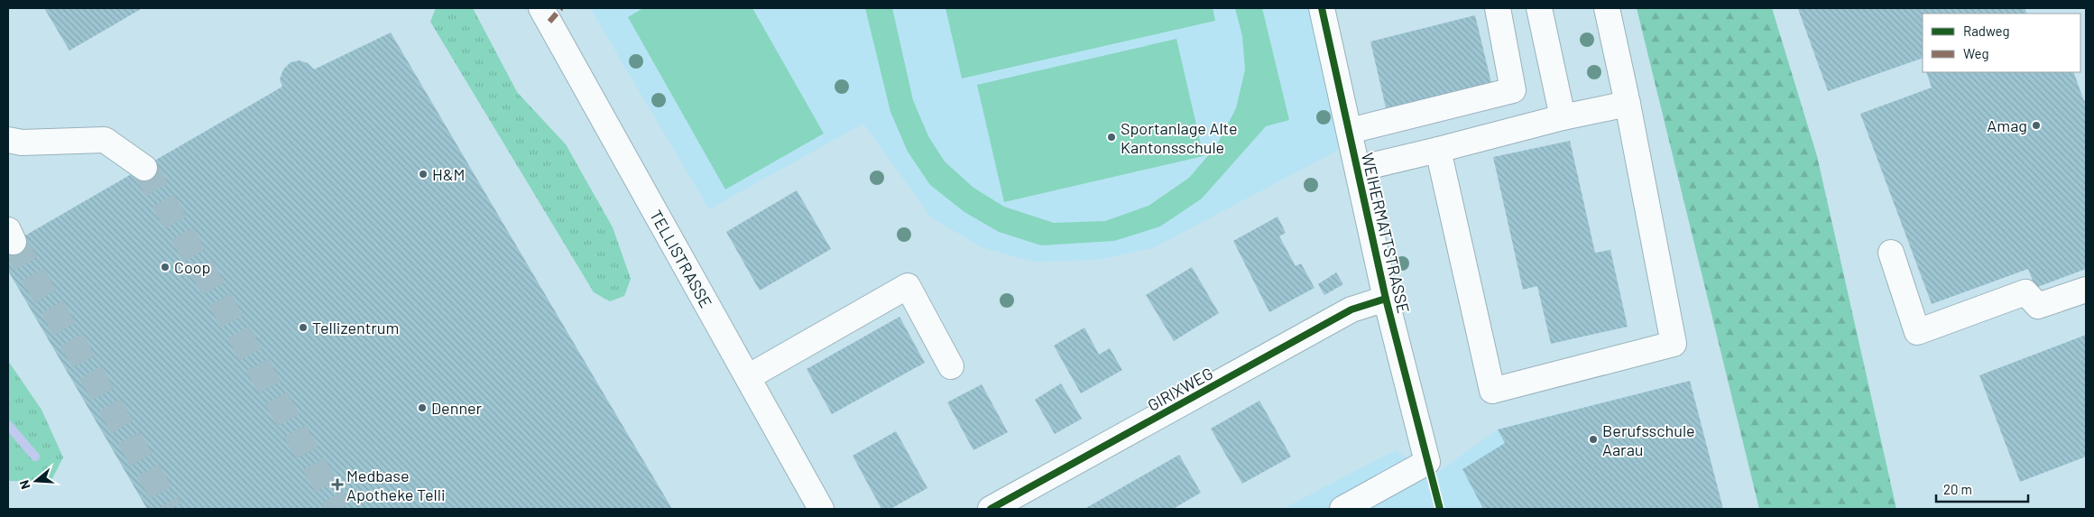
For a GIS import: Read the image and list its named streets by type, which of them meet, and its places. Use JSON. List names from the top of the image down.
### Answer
{
  "streets": {
    "street": ["WEIHERMATTSTRASSE", "TELLISTRASSE", "GIRIXWEG"]
  },
  "crossings": [
    ["WEIHERMATTSTRASSE", "GIRIXWEG"]
  ],
  "places": {
    "other": [
      "Amag",
      "Sportanlage Alte Kantonsschule",
      "H&M",
      "Coop",
      "Tellizentrum",
      "Denner",
      "Berufsschule Aarau"
    ],
    "health": ["Medbase Apotheke Telli"]
  },
  "legend": ["Radweg", "Weg"],
  "scale_bar": "20 m",
  "north": "left"
}
